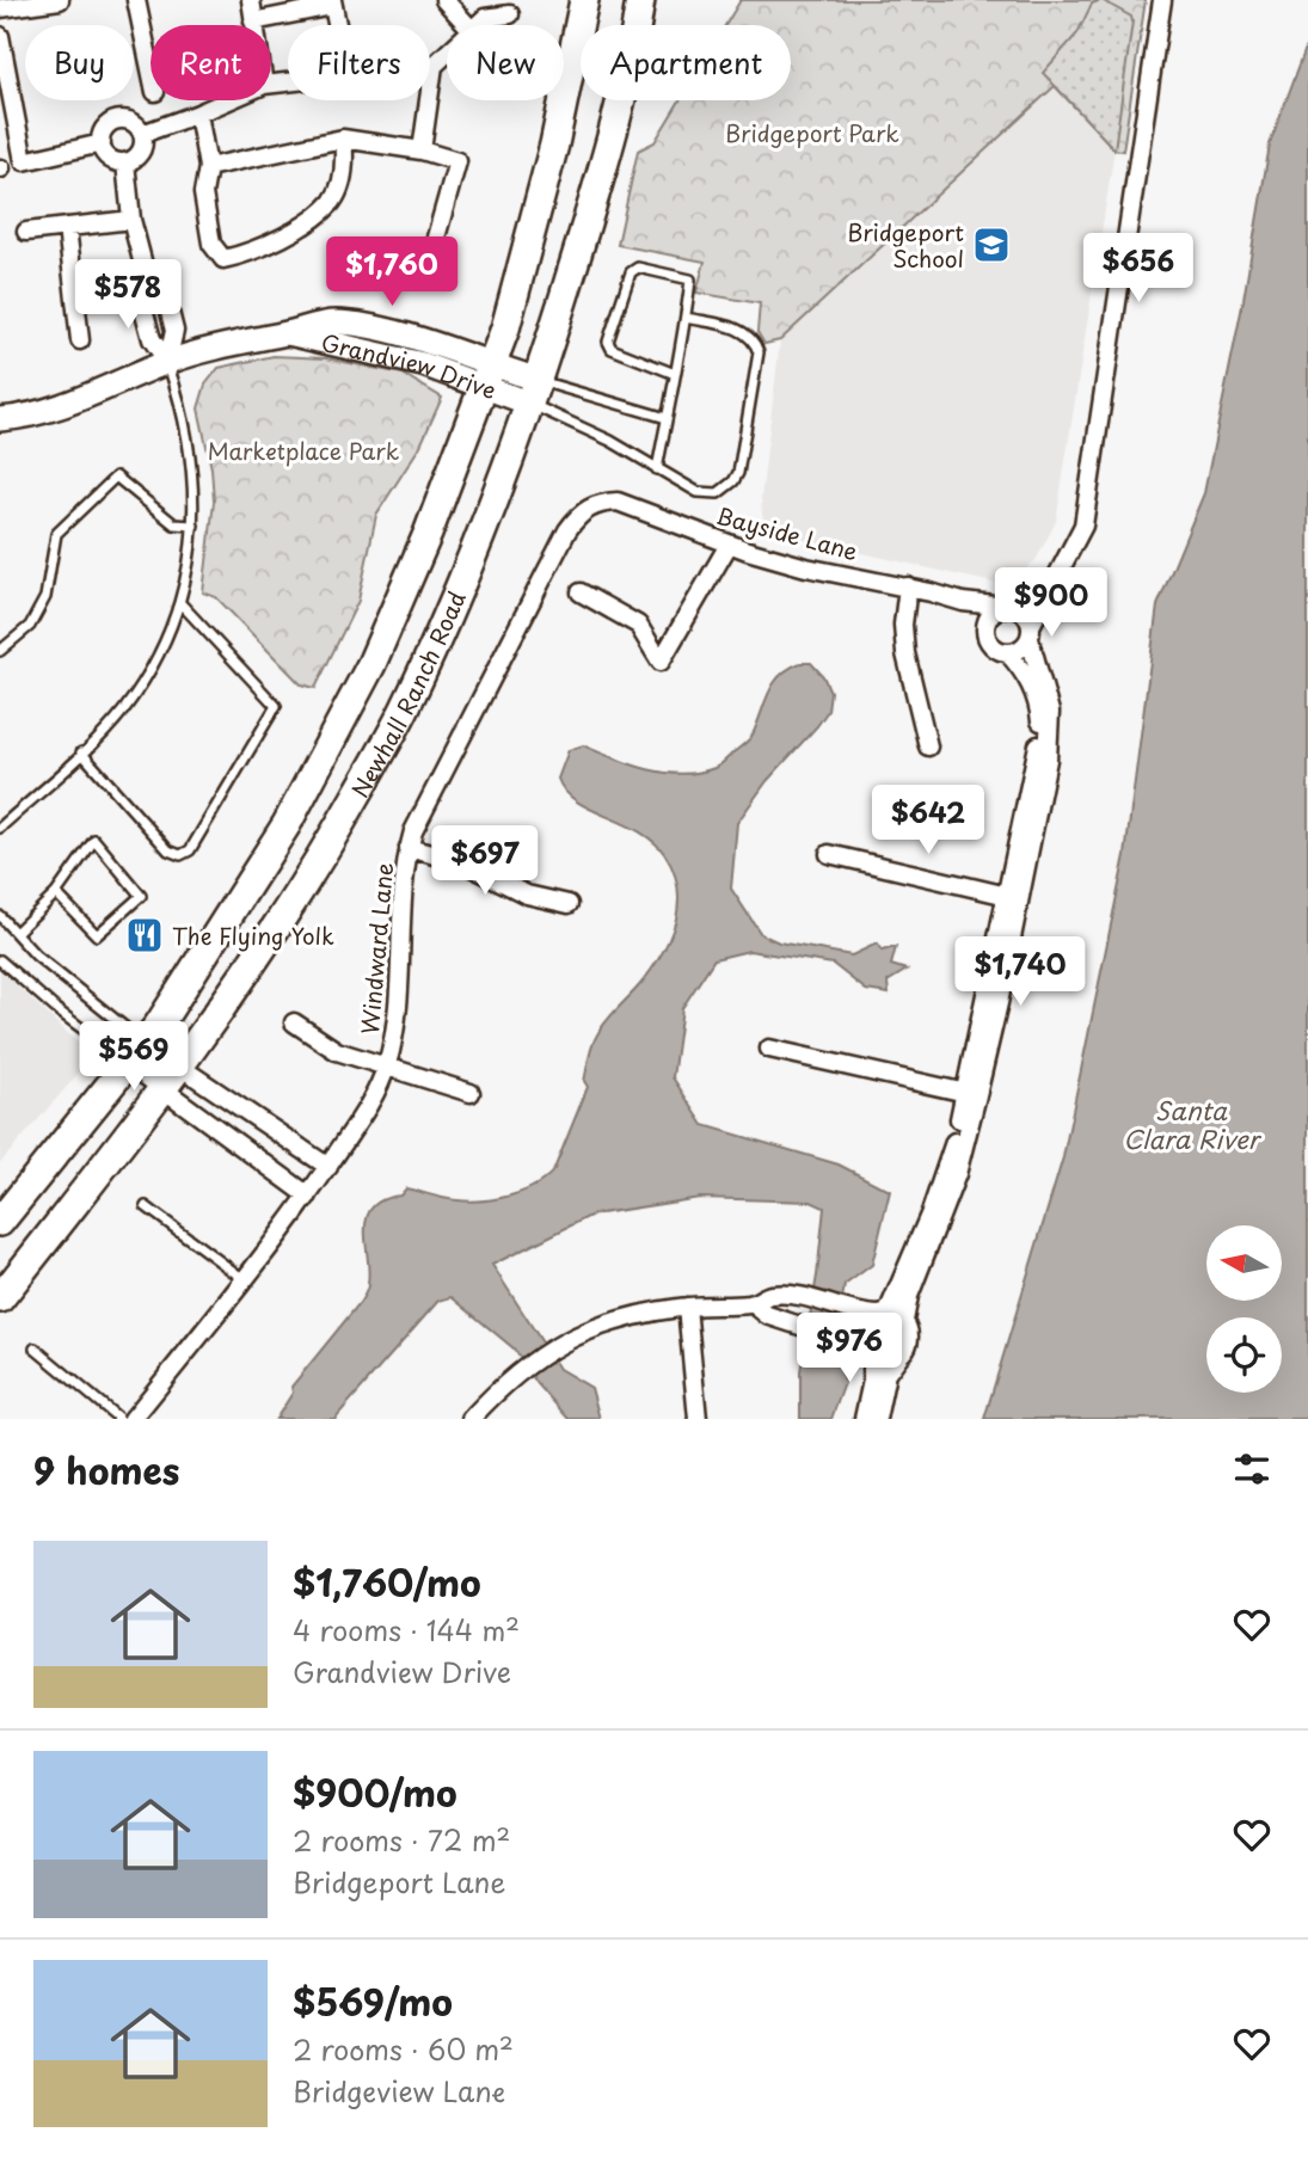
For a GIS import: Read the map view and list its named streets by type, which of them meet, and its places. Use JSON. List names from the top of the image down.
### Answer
{
  "streets": {
    "main road": ["Newhall Ranch Road"],
    "street": ["Grandview Drive", "Bayside Lane", "Windward Lane"]
  },
  "crossings": [
    ["Grandview Drive", "Newhall Ranch Road"],
    ["Bayside Lane", "Windward Lane"]
  ],
  "water": ["Santa Clara River"],
  "parks": ["Bridgeport Park", "Marketplace Park"],
  "places": {
    "school or university": ["Bridgeport School"],
    "restaurant": ["The Flying Yolk"]
  },
  "north": "left",
  "page": {
    "chip": [
      "Buy",
      "Rent",
      "Filters",
      "New",
      "Apartment"
    ],
    "price": [
      "$656",
      "$1,760",
      "$578",
      "$900",
      "$642",
      "$697",
      "$1,740",
      "$569",
      "$976"
    ],
    "heading": "9 homes",
    "list": [
      {
        "name": "$1,760/mo",
        "note": "4 rooms · 144 m² · Grandview Drive"
      },
      {
        "name": "$900/mo",
        "note": "2 rooms · 72 m² · Bridgeport Lane"
      },
      {
        "name": "$569/mo",
        "note": "2 rooms · 60 m² · Bridgeview Lane"
      }
    ]
  }
}
